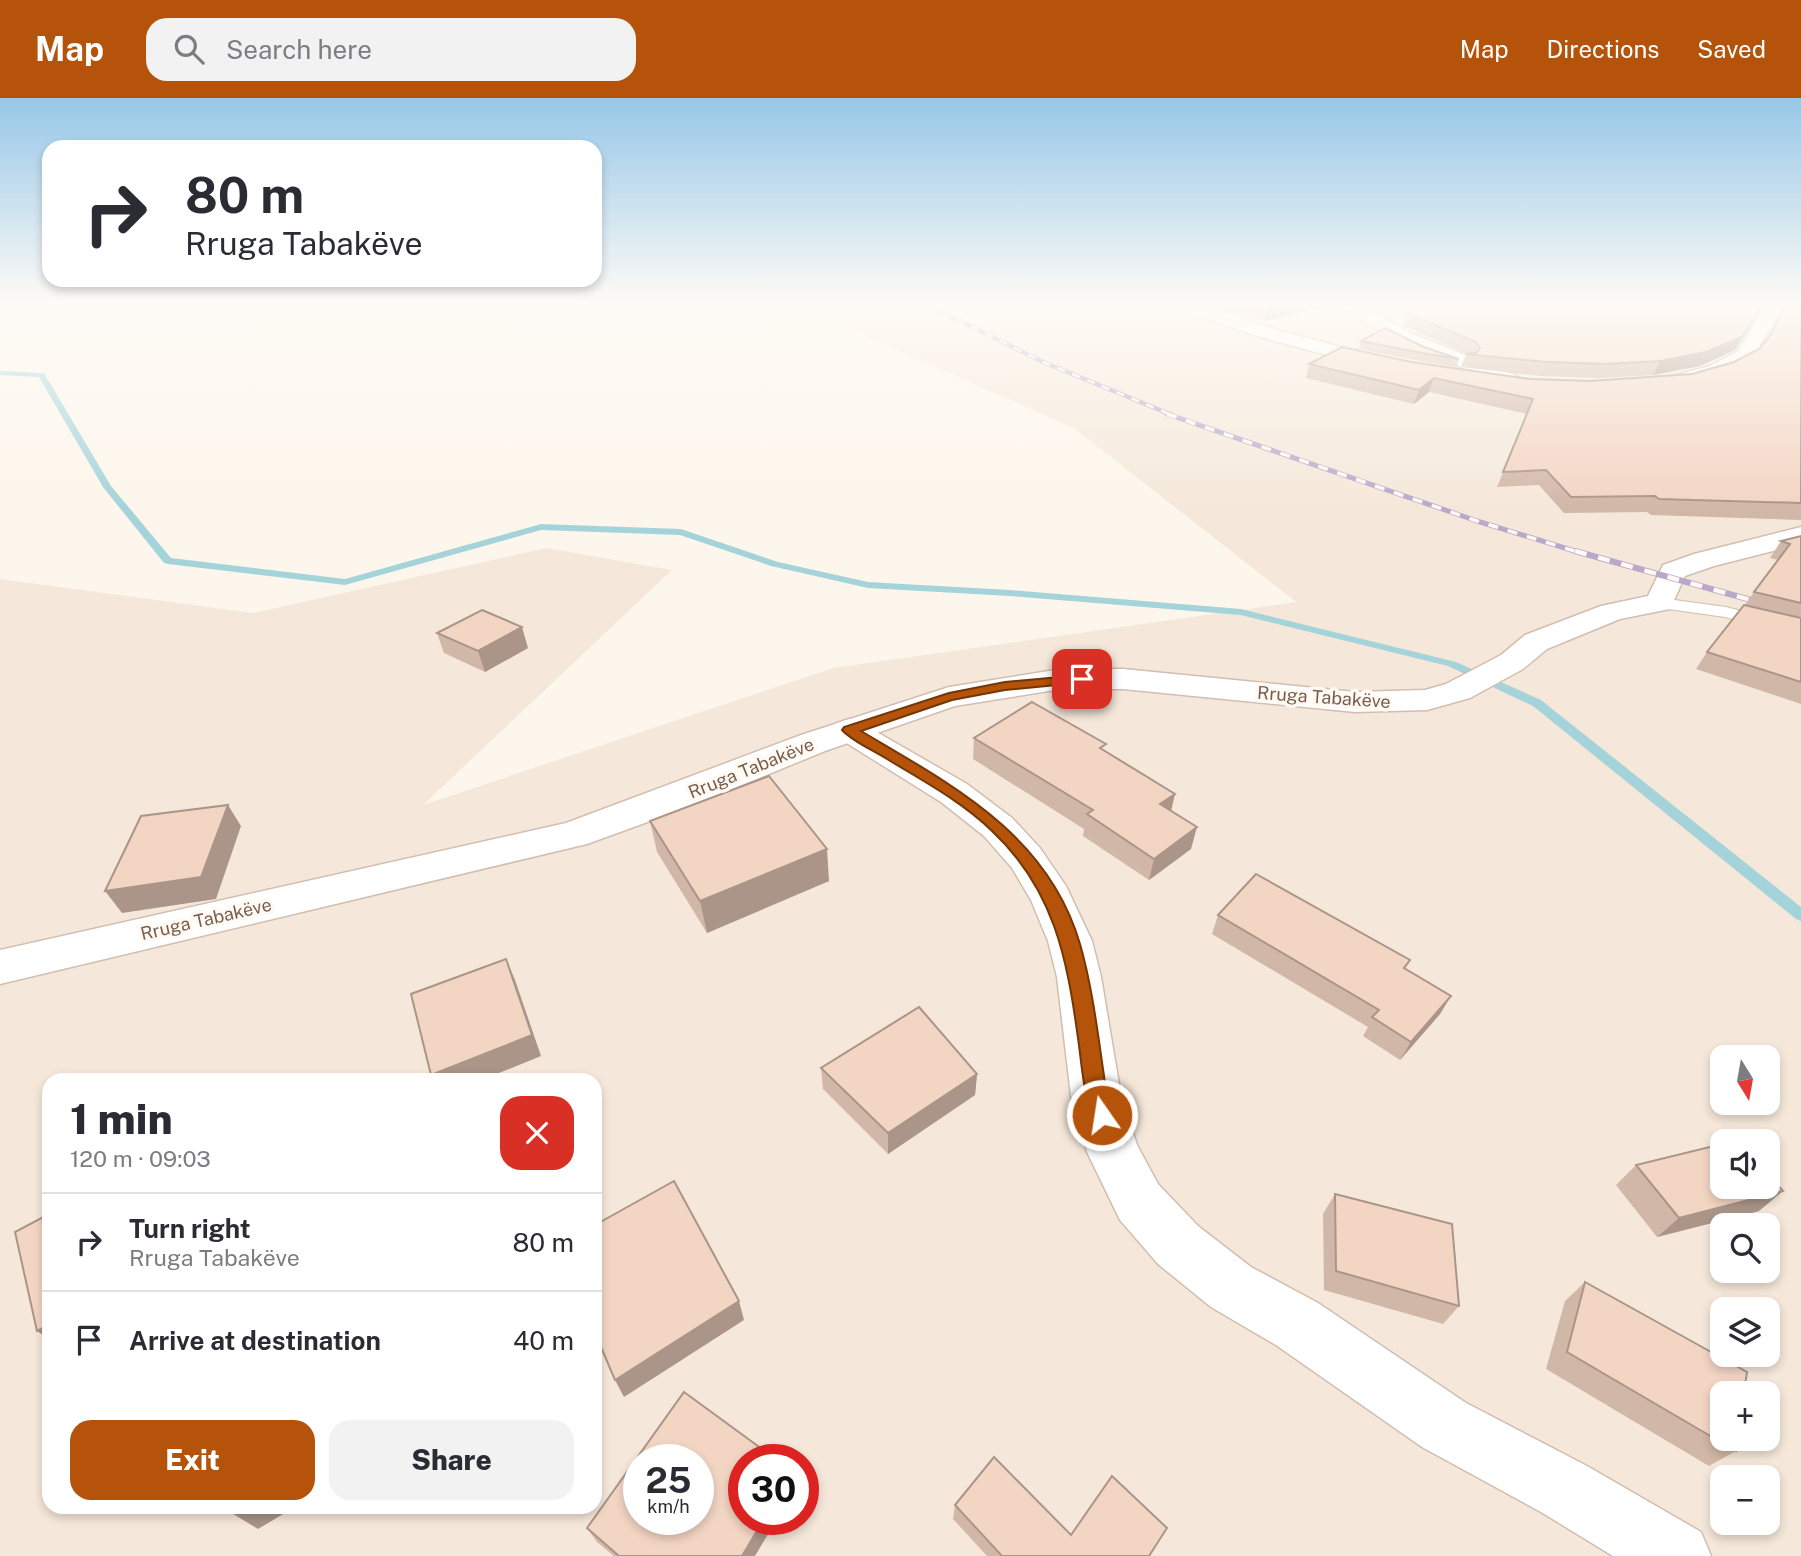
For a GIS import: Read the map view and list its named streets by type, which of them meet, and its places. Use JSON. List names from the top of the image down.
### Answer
{
  "streets": {
    "street": ["Rruga Tabakëve"]
  },
  "north": "bottom",
  "page": {
    "header": "Map",
    "search": "Search here",
    "nav": ["Map", "Directions", "Saved"],
    "turn": ["80 m", "Rruga Tabakëve"],
    "map_buttons": ["+", "−"],
    "heading": ["1 min", "120 m · 09:03"],
    "list": [
      {
        "name": "Turn right",
        "note": "Rruga Tabakëve",
        "value": "80 m"
      },
      {
        "name": "Arrive at destination",
        "value": "40 m"
      }
    ],
    "buttons": ["Exit", "Share"],
    "speed": "25 km/h",
    "limit": "30"
  }
}
